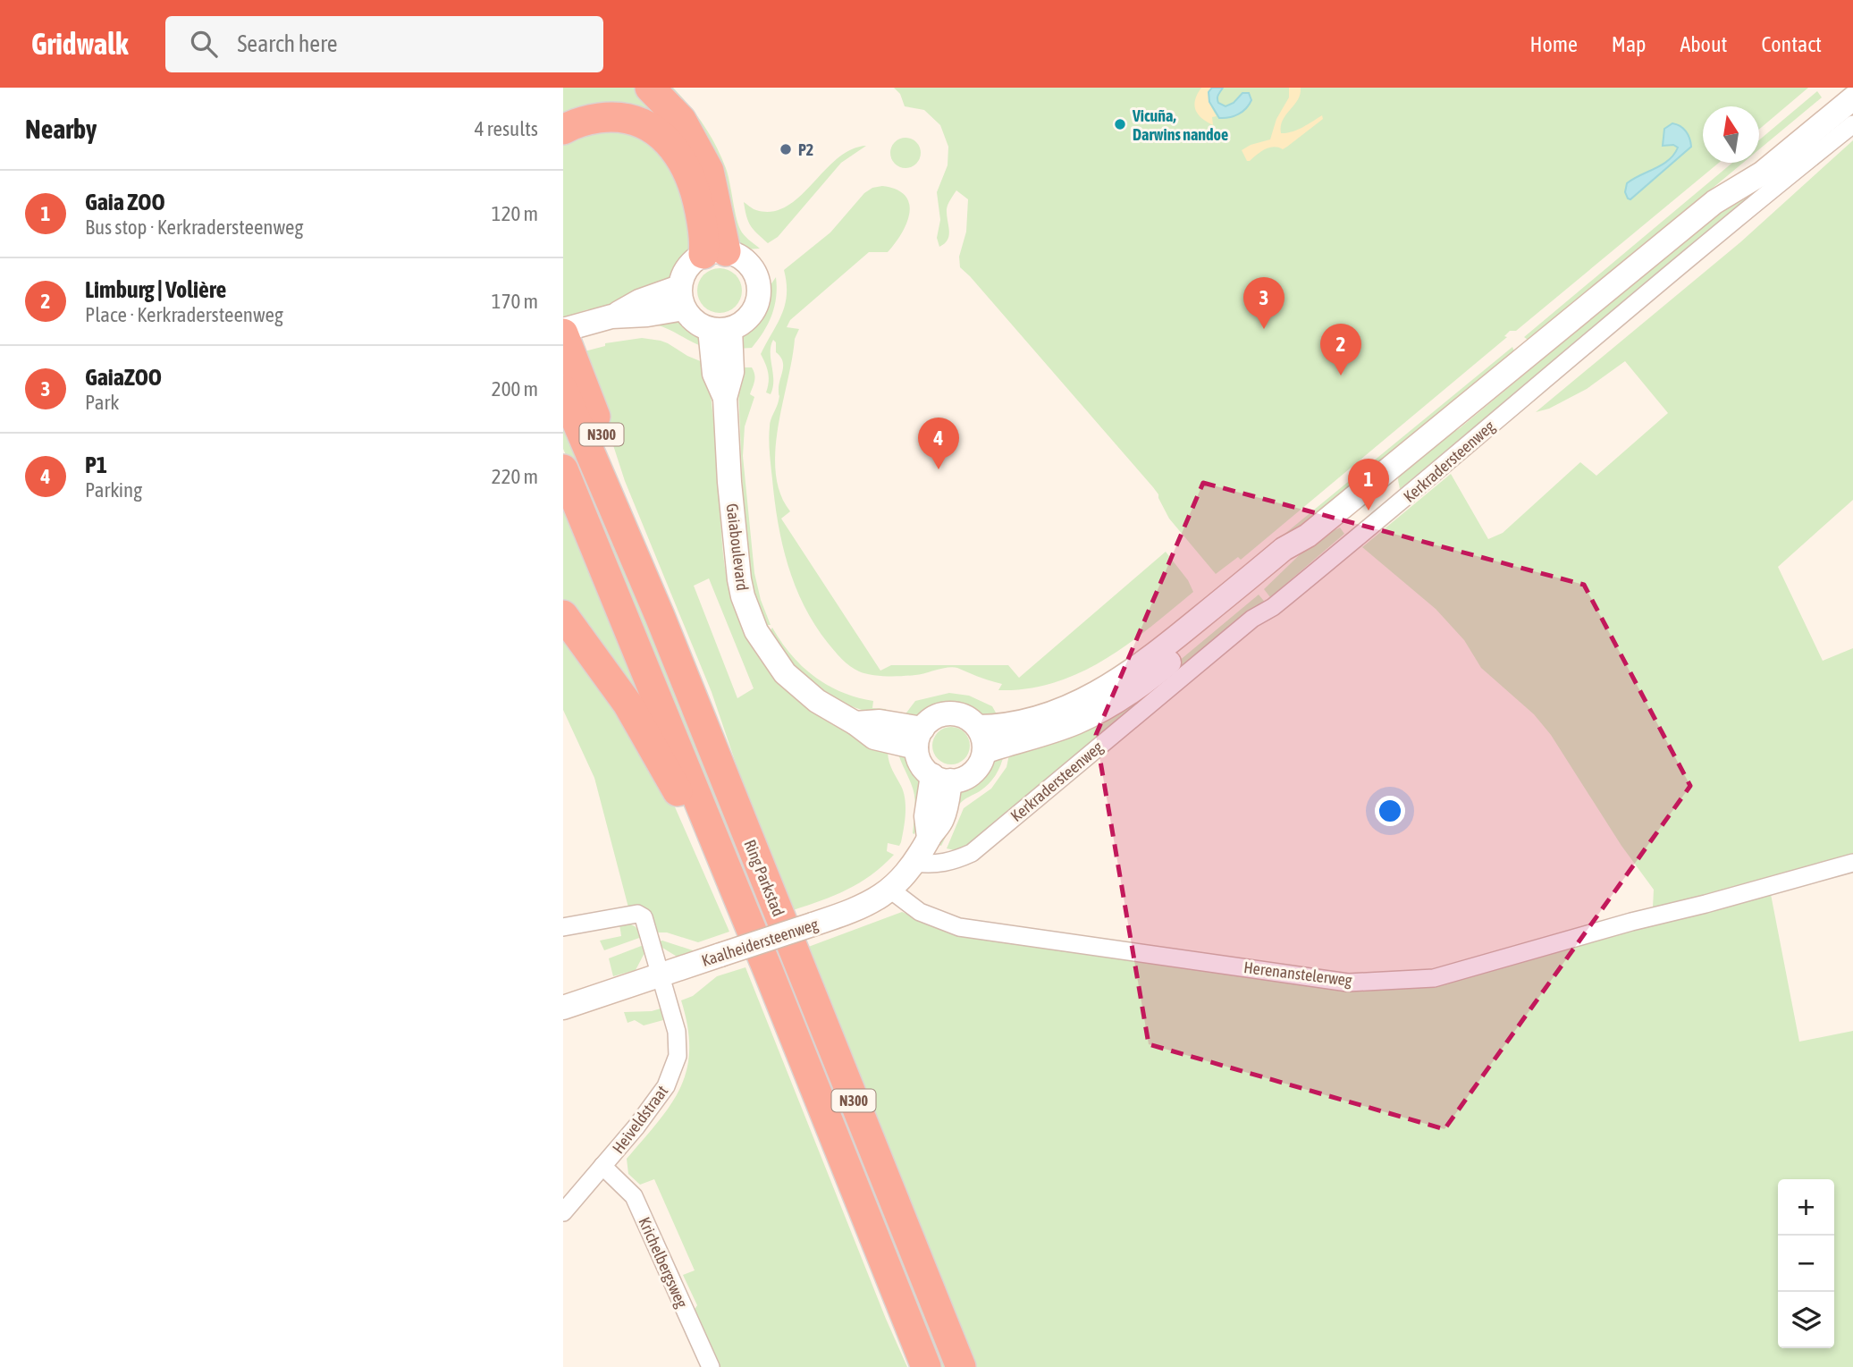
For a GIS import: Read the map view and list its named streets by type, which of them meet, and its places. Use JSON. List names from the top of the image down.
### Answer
{
  "streets": {
    "highway": ["N300", "Ring Parkstad"],
    "main road": ["Kerkradersteenweg", "Gaiaboulevard", "Kaalheidersteenweg"],
    "street": ["Herenanstelerweg", "Heiveldstraat", "Krichelbergsweg"]
  },
  "crossings": [
    ["N300", "Ring Parkstad"],
    ["Kerkradersteenweg", "Gaiaboulevard"],
    ["Kerkradersteenweg", "Kaalheidersteenweg"],
    ["Gaiaboulevard", "Kaalheidersteenweg"],
    ["Kaalheidersteenweg", "Herenanstelerweg"],
    ["Kaalheidersteenweg", "Heiveldstraat"],
    ["Heiveldstraat", "Krichelbergsweg"]
  ],
  "places": ["Vicuña, Darwins nandoe", "P2"],
  "north": "top",
  "page": {
    "header": "Gridwalk",
    "search": "Search here",
    "nav": [
      "Home",
      "Map",
      "About",
      "Contact"
    ],
    "heading": ["Nearby", "4 results"],
    "list": [
      {
        "mark": "1",
        "name": "Gaia ZOO",
        "note": "Bus stop · Kerkradersteenweg",
        "value": "120 m"
      },
      {
        "mark": "2",
        "name": "Limburg | Volière",
        "note": "Place · Kerkradersteenweg",
        "value": "170 m"
      },
      {
        "mark": "3",
        "name": "GaiaZOO",
        "note": "Park",
        "value": "200 m"
      },
      {
        "mark": "4",
        "name": "P1",
        "note": "Parking",
        "value": "220 m"
      }
    ],
    "pins": [
      "3",
      "2",
      "4",
      "1"
    ],
    "map_buttons": ["+", "−"]
  }
}
